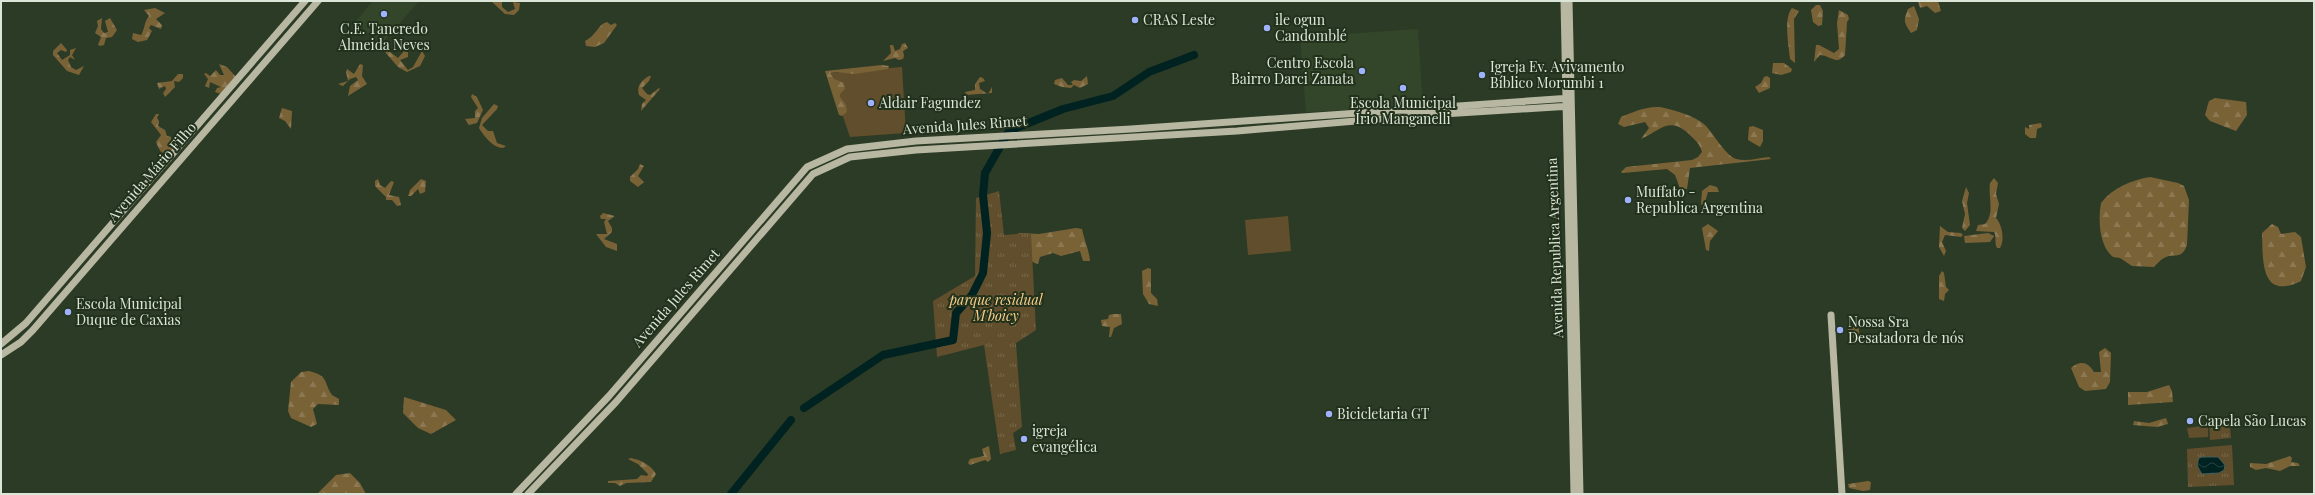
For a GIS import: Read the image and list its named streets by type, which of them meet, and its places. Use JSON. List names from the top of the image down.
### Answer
{
  "streets": {
    "main road": ["Avenida Jules Rimet", "Avenida Mário Filho", "Avenida Republica Argentina"]
  },
  "crossings": [
    ["Avenida Jules Rimet", "Avenida Republica Argentina"]
  ],
  "parks": ["parque residual M'boicy"],
  "places": [
    "C.E. Tancredo Almeida Neves",
    "CRAS Leste",
    "ile ogun Candomblé",
    "Centro Escola Bairro Darci Zanata",
    "Igreja Ev. Avivamento Bíblico Morumbi 1",
    "Escola Municipal Írio Manganelli",
    "Aldair Fagundez",
    "Muffato - Republica Argentina",
    "Escola Municipal Duque de Caxias",
    "Nossa Sra Desatadora de nós",
    "Bicicletaria GT",
    "Capela São Lucas",
    "igreja evangélica"
  ]
}
